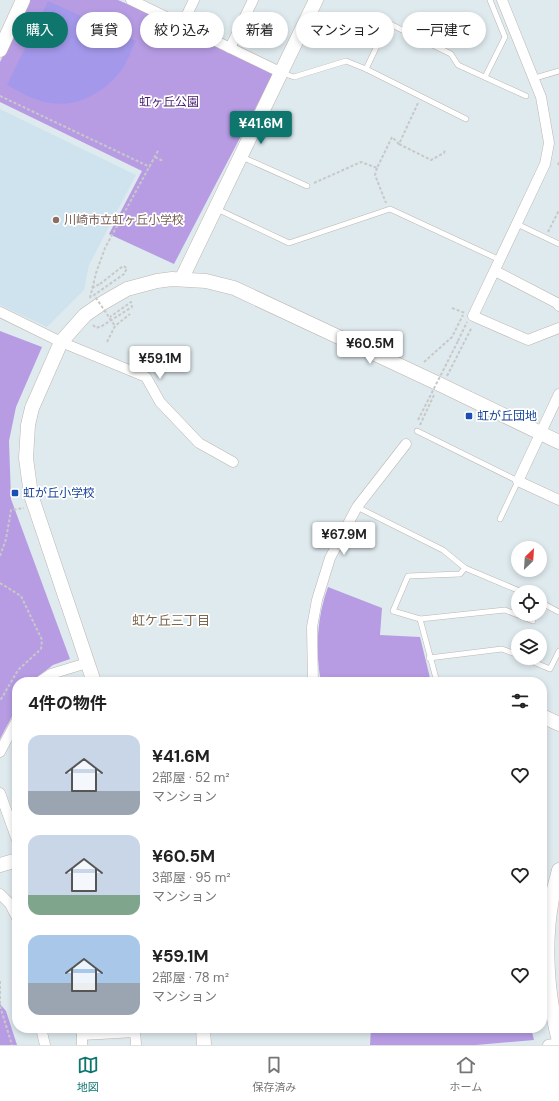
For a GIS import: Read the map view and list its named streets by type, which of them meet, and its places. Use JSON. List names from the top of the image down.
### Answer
{
  "districts": ["虹ケ丘三丁目"],
  "parks": ["虹ヶ丘公園"],
  "places": {
    "other": ["川崎市立虹ヶ丘小学校"],
    "transit": ["虹が丘団地", "虹が丘小学校"]
  },
  "north": "top right",
  "page": {
    "chip": [
      "購入",
      "賃貸",
      "絞り込み",
      "新着",
      "マンション",
      "一戸建て"
    ],
    "price": [
      "¥41.6M",
      "¥60.5M",
      "¥59.1M",
      "¥67.9M"
    ],
    "heading": "4件の物件",
    "list": [
      {
        "name": "¥41.6M",
        "note": "2部屋 · 52 m² · マンション"
      },
      {
        "name": "¥60.5M",
        "note": "3部屋 · 95 m² · マンション"
      },
      {
        "name": "¥59.1M",
        "note": "2部屋 · 78 m² · マンション"
      }
    ],
    "tabs": ["地図", "保存済み", "ホーム"]
  }
}
